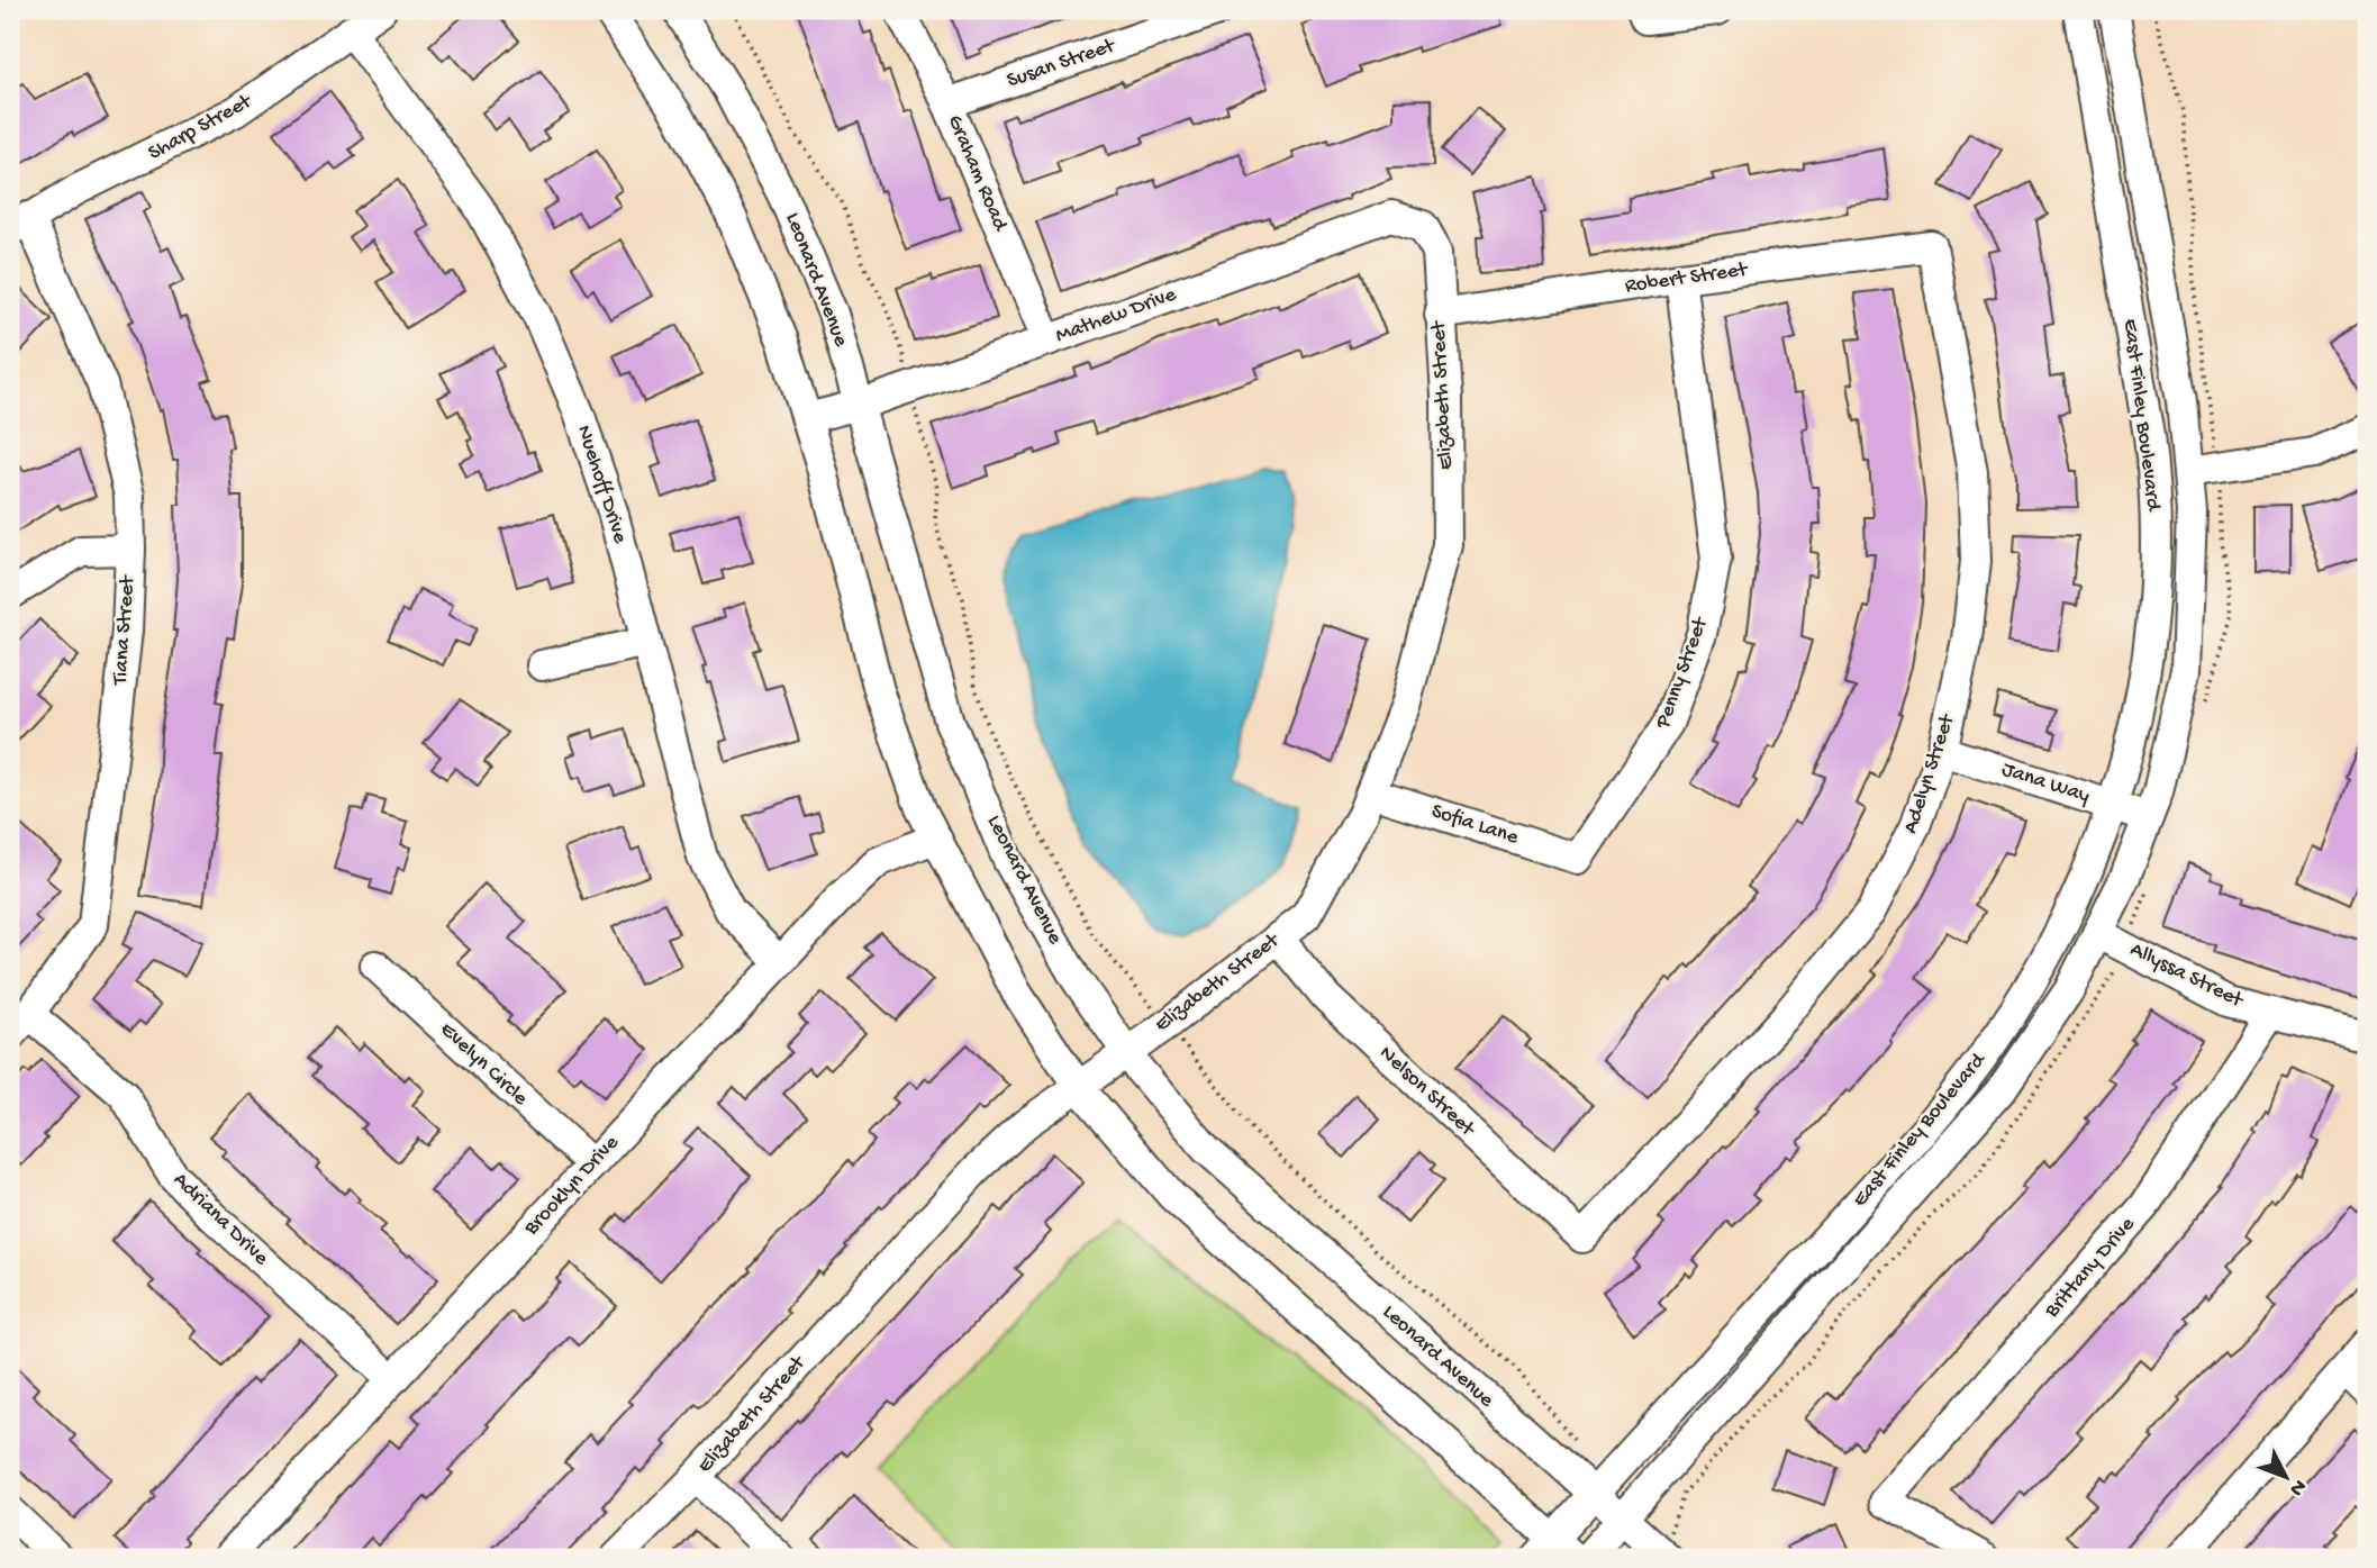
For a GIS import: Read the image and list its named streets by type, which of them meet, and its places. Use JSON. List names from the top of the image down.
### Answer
{
  "streets": {
    "street": [
      "Susan Street",
      "Sharp Street",
      "Graham Road",
      "Robert Street",
      "Leonard Avenue",
      "Mathew Drive",
      "Elizabeth Street",
      "East Finley Boulevard",
      "Nuehoff Drive",
      "Tiana Street",
      "Penny Street",
      "Adelyn Street",
      "Jana Way",
      "Sofia Lane",
      "Allyssa Street",
      "Evelyn Circle",
      "Nelson Street",
      "Brooklyn Drive",
      "Adriana Drive",
      "Brittany Drive"
    ]
  },
  "crossings": [
    ["Susan Street", "Graham Road"],
    ["Sharp Street", "Nuehoff Drive"],
    ["Sharp Street", "Tiana Street"],
    ["Graham Road", "Mathew Drive"],
    ["Robert Street", "Elizabeth Street"],
    ["Robert Street", "Penny Street"],
    ["Robert Street", "Adelyn Street"],
    ["Leonard Avenue", "Mathew Drive"],
    ["Leonard Avenue", "Elizabeth Street"],
    ["Leonard Avenue", "East Finley Boulevard"],
    ["Mathew Drive", "Elizabeth Street"],
    ["Elizabeth Street", "Sofia Lane"],
    ["Elizabeth Street", "Nelson Street"],
    ["East Finley Boulevard", "Jana Way"],
    ["East Finley Boulevard", "Allyssa Street"],
    ["Nuehoff Drive", "Brooklyn Drive"],
    ["Tiana Street", "Adriana Drive"],
    ["Penny Street", "Sofia Lane"],
    ["Adelyn Street", "Jana Way"],
    ["Adelyn Street", "Nelson Street"],
    ["Allyssa Street", "Brittany Drive"],
    ["Evelyn Circle", "Brooklyn Drive"],
    ["Brooklyn Drive", "Adriana Drive"]
  ],
  "north": "bottom right"
}
